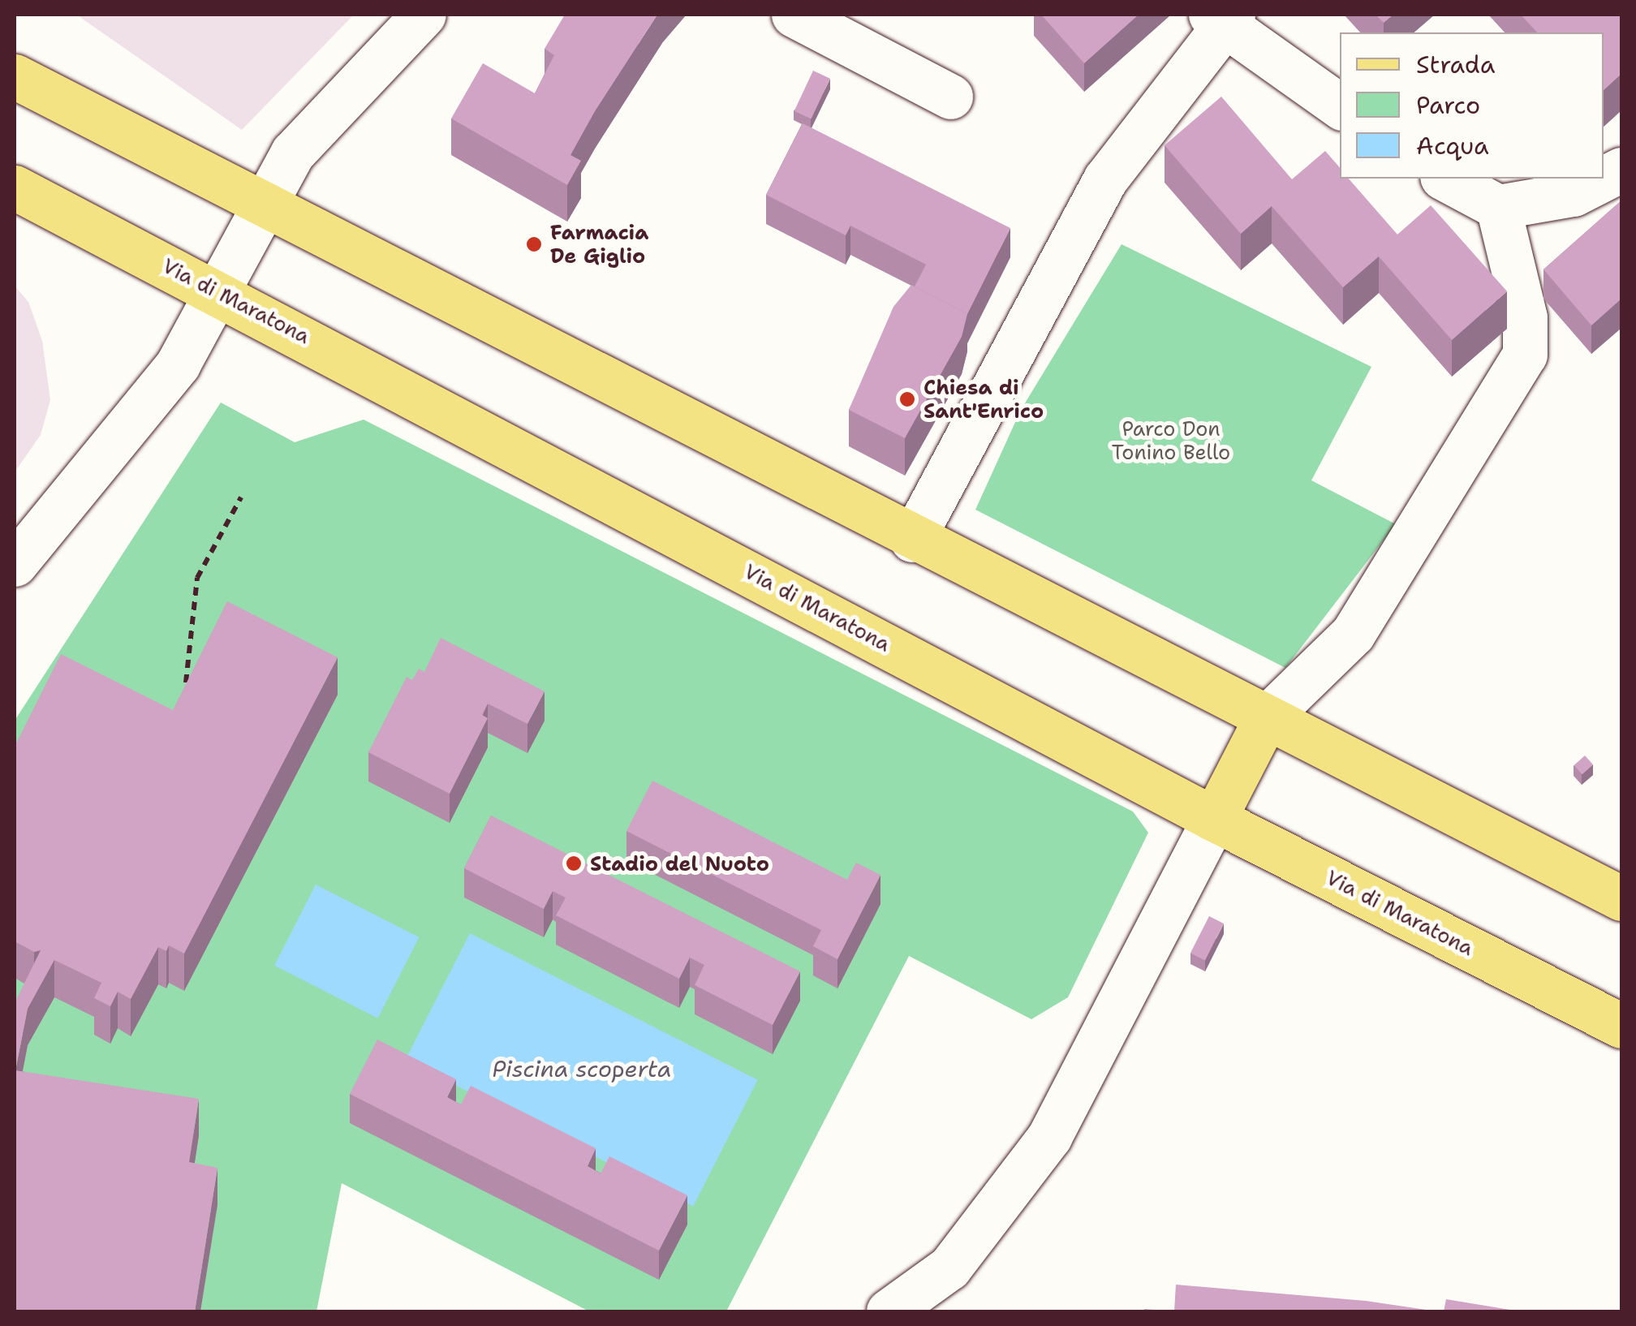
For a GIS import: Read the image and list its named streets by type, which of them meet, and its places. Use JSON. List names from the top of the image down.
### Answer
{
  "streets": {
    "main road": ["Via di Maratona"]
  },
  "water": ["Piscina scoperta"],
  "parks": ["Parco Don Tonino Bello"],
  "places": ["Farmacia De Giglio", "Chiesa di Sant'Enrico", "Stadio del Nuoto"],
  "legend": ["Strada", "Parco", "Acqua"]
}
